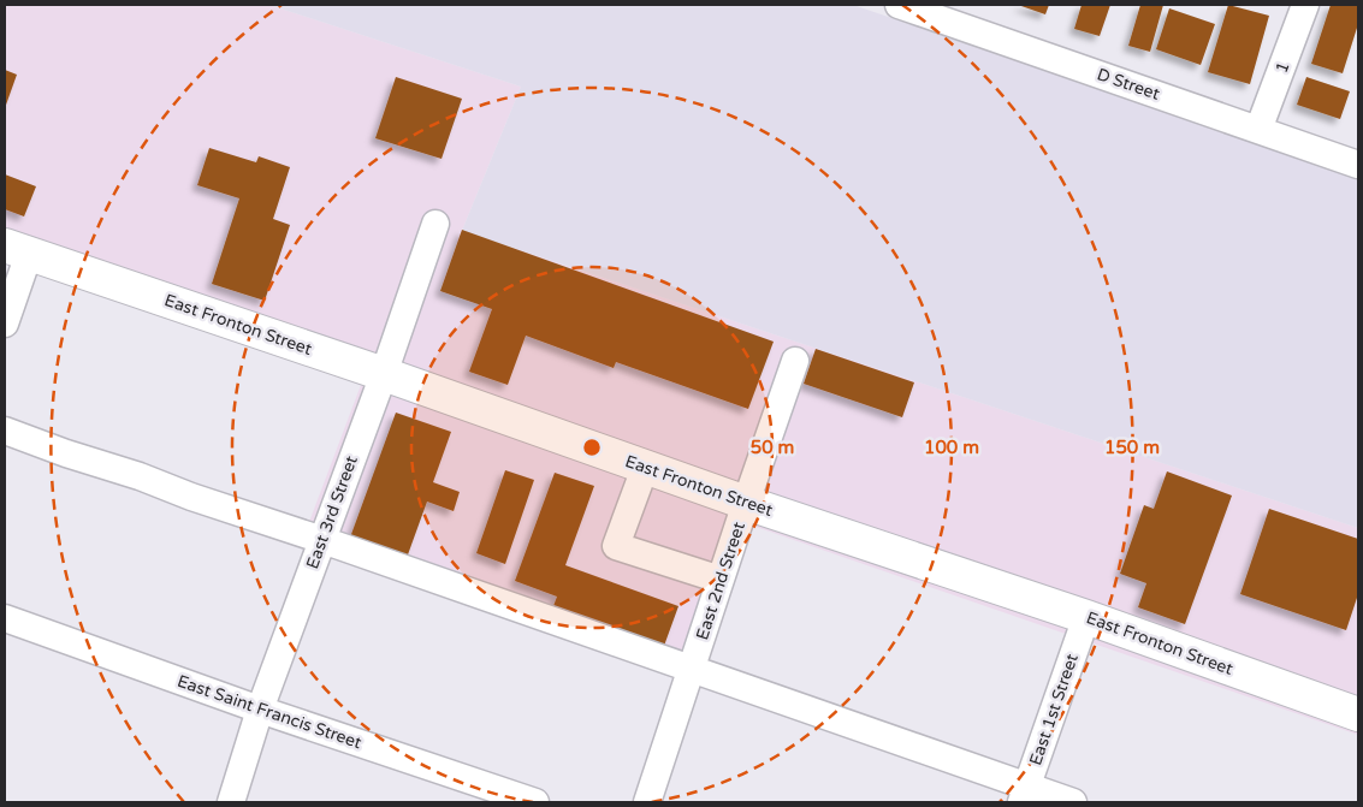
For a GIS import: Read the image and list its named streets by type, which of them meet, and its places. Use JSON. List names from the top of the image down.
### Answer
{
  "streets": {
    "main road": ["East Fronton Street"],
    "street": [
      "1",
      "D Street",
      "East 3rd Street",
      "East 2nd Street",
      "East 1st Street",
      "East Saint Francis Street"
    ]
  },
  "crossings": [
    ["1", "D Street"],
    ["East Fronton Street", "East 3rd Street"],
    ["East Fronton Street", "East 2nd Street"],
    ["East Fronton Street", "East 1st Street"],
    ["East 3rd Street", "East Saint Francis Street"]
  ],
  "rings": ["50 m", "100 m", "150 m"]
}
